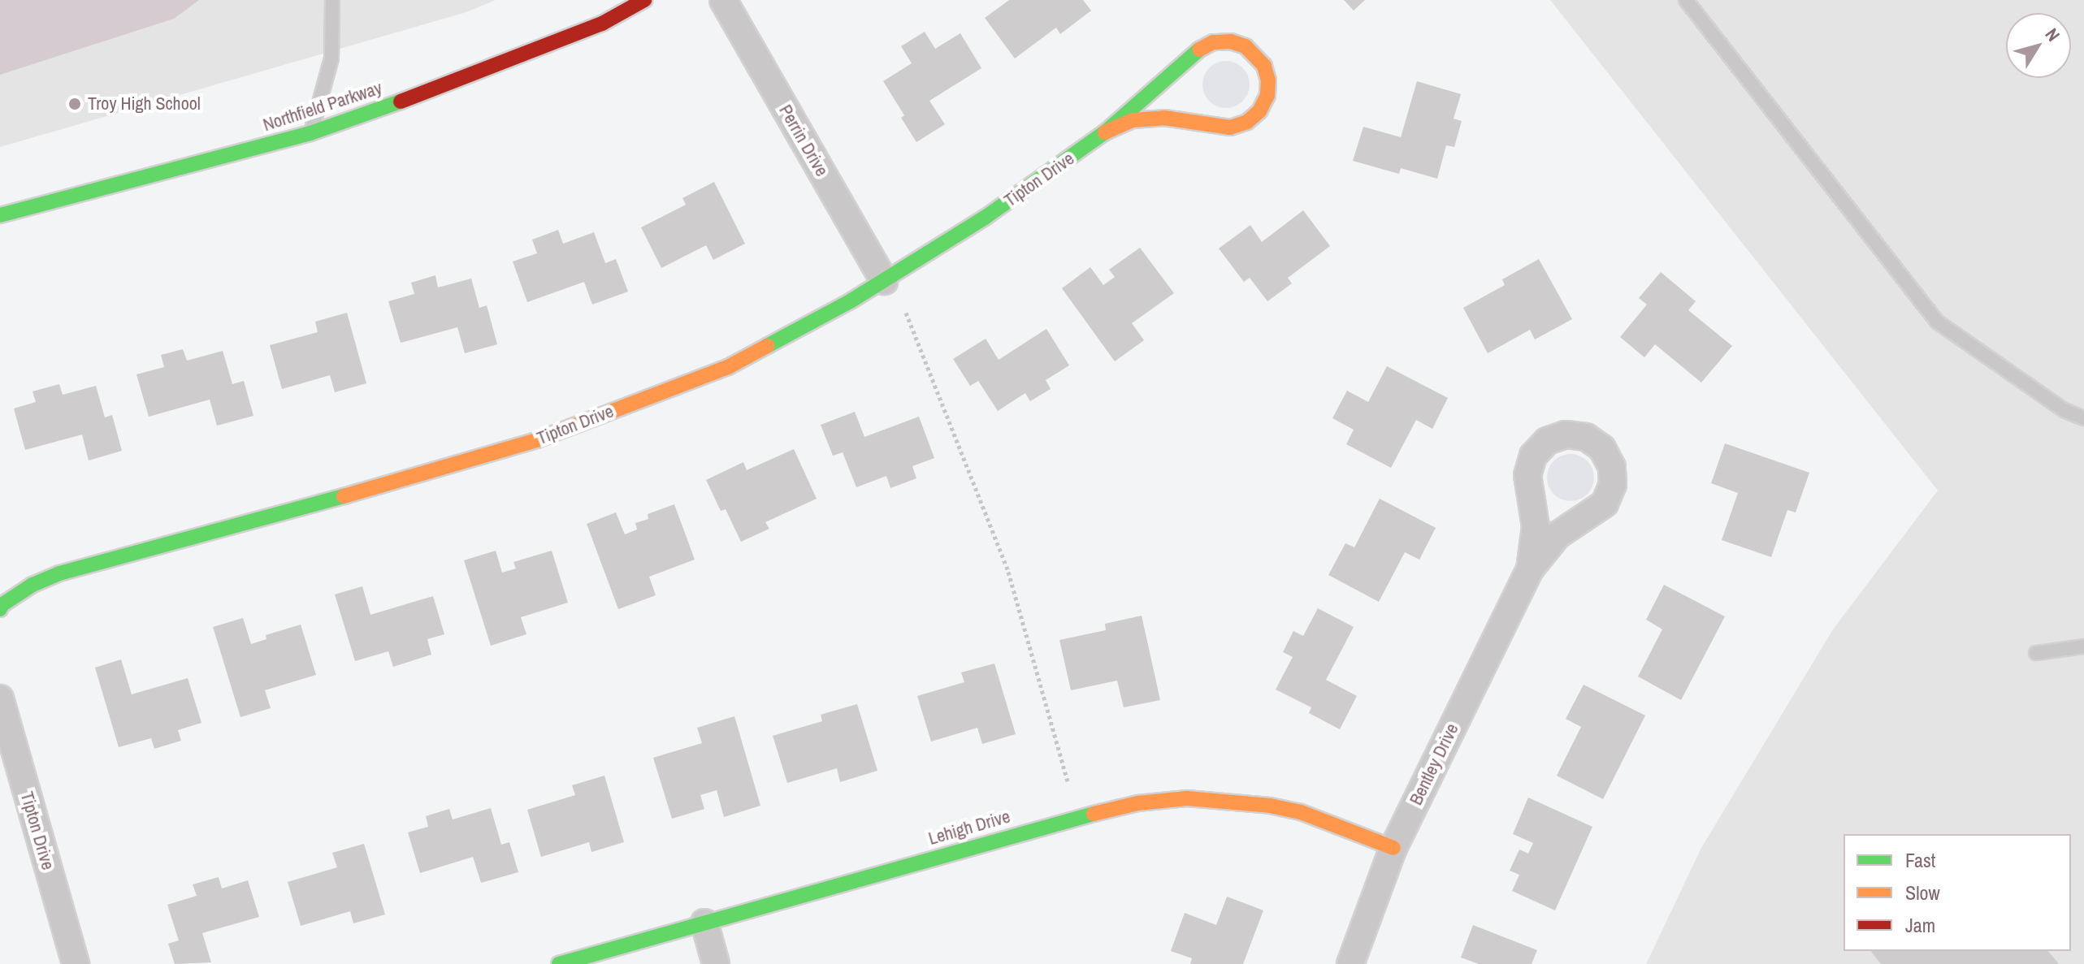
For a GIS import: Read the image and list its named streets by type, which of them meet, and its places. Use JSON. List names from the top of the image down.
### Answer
{
  "streets": {
    "street": [
      "Northfield Parkway",
      "Perrin Drive",
      "Tipton Drive",
      "Bentley Drive",
      "Lehigh Drive"
    ]
  },
  "crossings": [
    ["Perrin Drive", "Tipton Drive"],
    ["Bentley Drive", "Lehigh Drive"]
  ],
  "places": ["Troy High School"],
  "legend": ["Fast", "Slow", "Jam"],
  "north": "top right"
}
